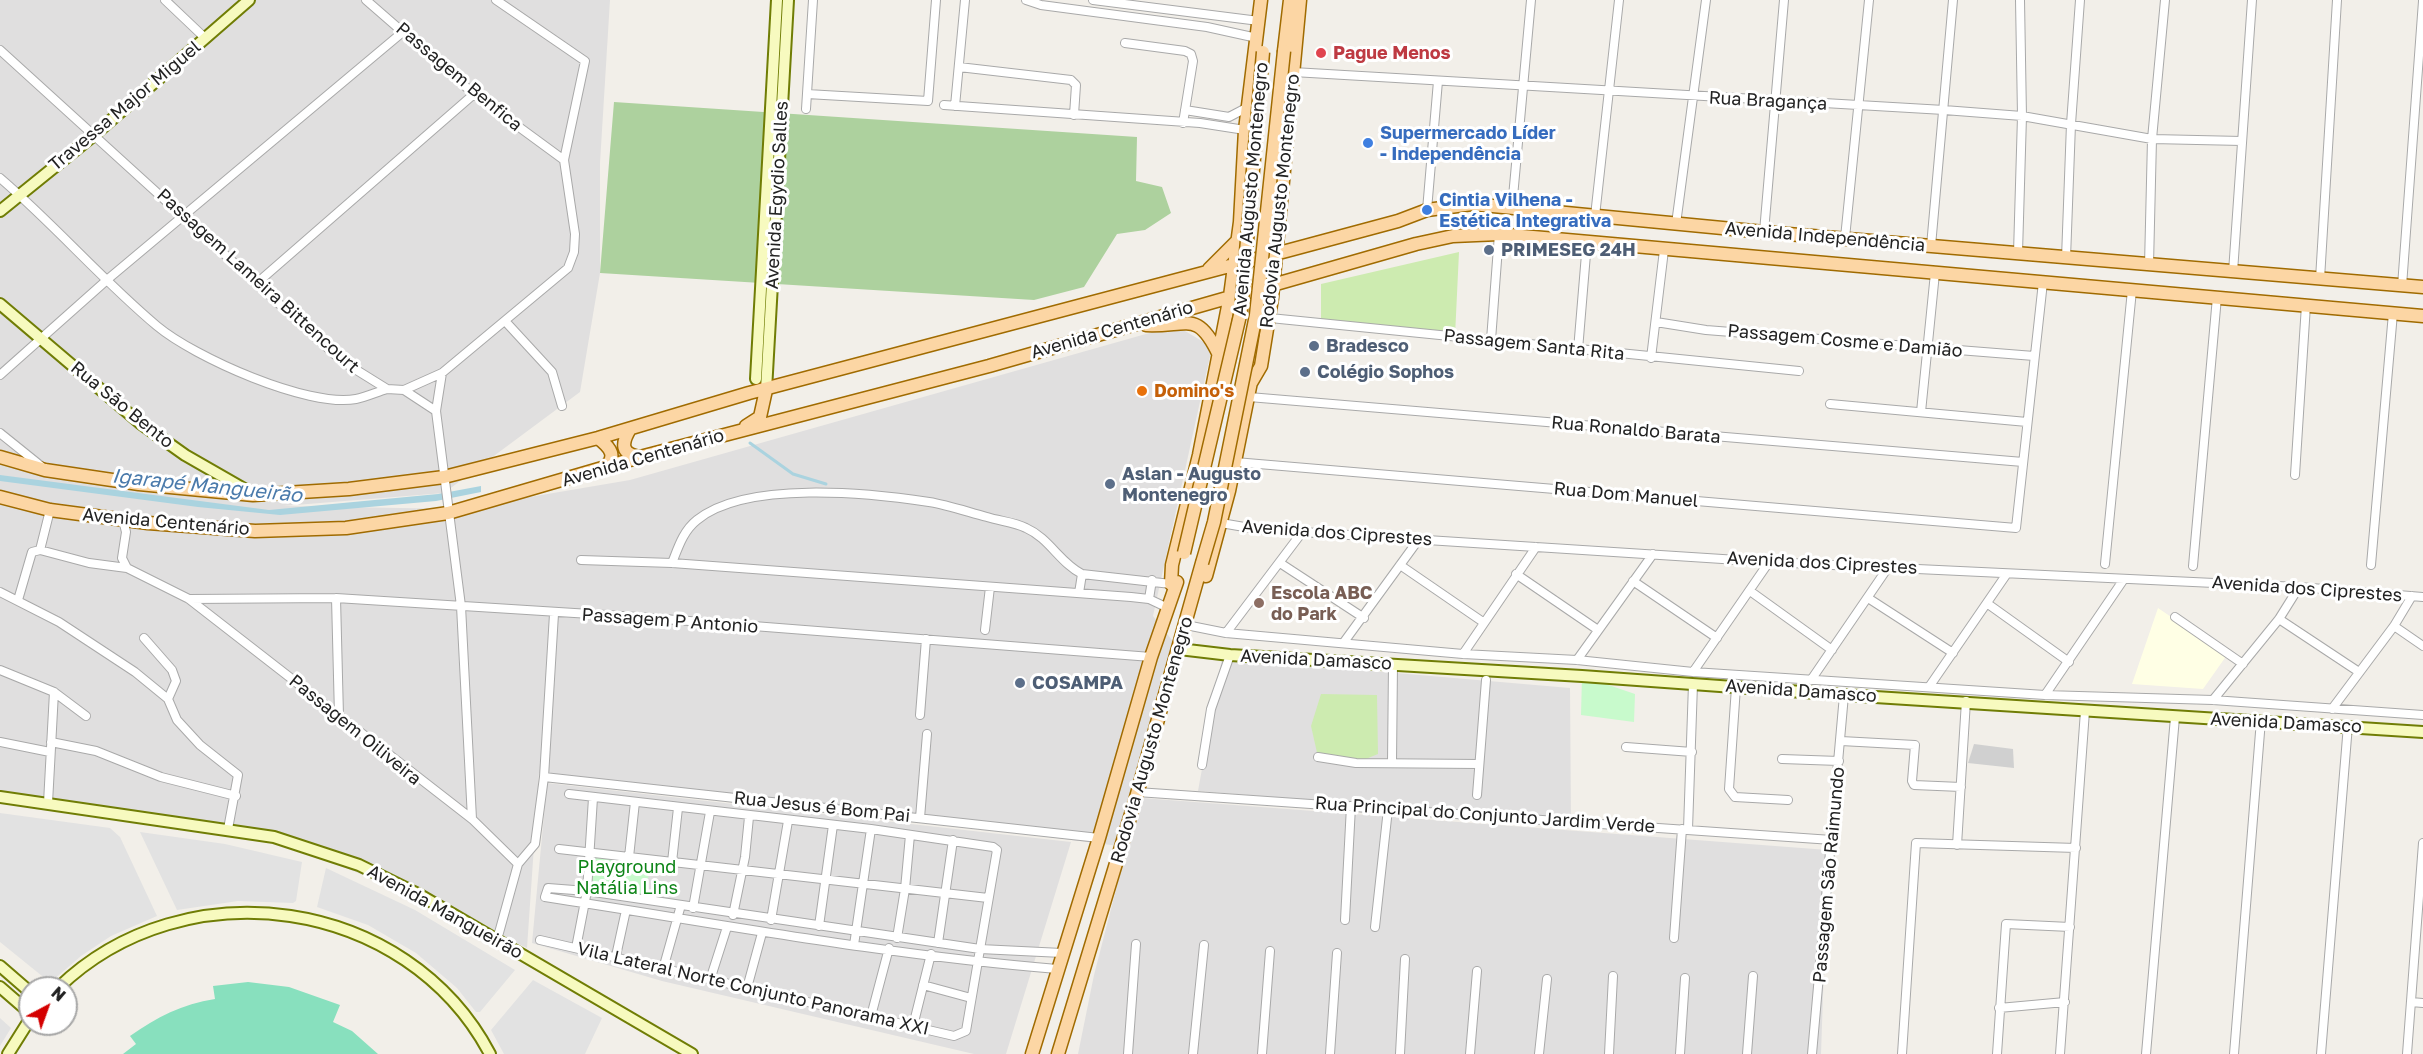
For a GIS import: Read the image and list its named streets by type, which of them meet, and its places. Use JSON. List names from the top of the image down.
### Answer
{
  "streets": {
    "main road": [
      "Avenida Augusto Montenegro",
      "Rodovia Augusto Montenegro",
      "Avenida Independência",
      "Avenida Centenário"
    ],
    "street": [
      "Passagem Benfica",
      "Rua Bragança",
      "Travessa Major Miguel",
      "Avenida Egydio Salles",
      "Passagem Lameira Bittencourt",
      "Passagem Cosme e Damião",
      "Passagem Santa Rita",
      "Rua São Bento",
      "Rua Ronaldo Barata",
      "Rua Dom Manuel",
      "Avenida dos Ciprestes",
      "Passagem P Antonio",
      "Avenida Damasco",
      "Passagem Oiliveira",
      "Rua Jesus é Bom Pai",
      "Rua Principal do Conjunto Jardim Verde",
      "Passagem São Raimundo",
      "Avenida Mangueirão",
      "Vila Lateral Norte Conjunto Panorama XXI"
    ]
  },
  "crossings": [
    ["Rua Bragança", "Rodovia Augusto Montenegro"],
    ["Travessa Major Miguel", "Passagem Lameira Bittencourt"],
    ["Avenida Augusto Montenegro", "Rodovia Augusto Montenegro"],
    ["Avenida Egydio Salles", "Avenida Centenário"],
    ["Rodovia Augusto Montenegro", "Avenida Independência"],
    ["Rodovia Augusto Montenegro", "Avenida Centenário"],
    ["Rodovia Augusto Montenegro", "Passagem Santa Rita"],
    ["Rodovia Augusto Montenegro", "Rua Ronaldo Barata"],
    ["Rodovia Augusto Montenegro", "Rua Dom Manuel"],
    ["Rodovia Augusto Montenegro", "Avenida dos Ciprestes"],
    ["Rodovia Augusto Montenegro", "Passagem P Antonio"],
    ["Rodovia Augusto Montenegro", "Avenida Damasco"],
    ["Rodovia Augusto Montenegro", "Rua Jesus é Bom Pai"],
    ["Rodovia Augusto Montenegro", "Rua Principal do Conjunto Jardim Verde"],
    ["Avenida Independência", "Avenida Centenário"],
    ["Avenida Centenário", "Rua São Bento"],
    ["Rua Ronaldo Barata", "Rua Dom Manuel"],
    ["Passagem P Antonio", "Passagem Oiliveira"],
    ["Avenida Damasco", "Passagem São Raimundo"],
    ["Rua Principal do Conjunto Jardim Verde", "Passagem São Raimundo"]
  ],
  "water": ["Igarapé Mangueirão"],
  "parks": ["Playground Natália Lins"],
  "places": [
    "Pague Menos",
    "Supermercado Líder - Independência",
    "Cintia Vilhena - Estética Integrativa",
    "PRIMESEG 24H",
    "Bradesco",
    "Colégio Sophos",
    "Domino's",
    "Aslan - Augusto Montenegro",
    "Escola ABC do Park",
    "COSAMPA"
  ],
  "north": "top right"
}
